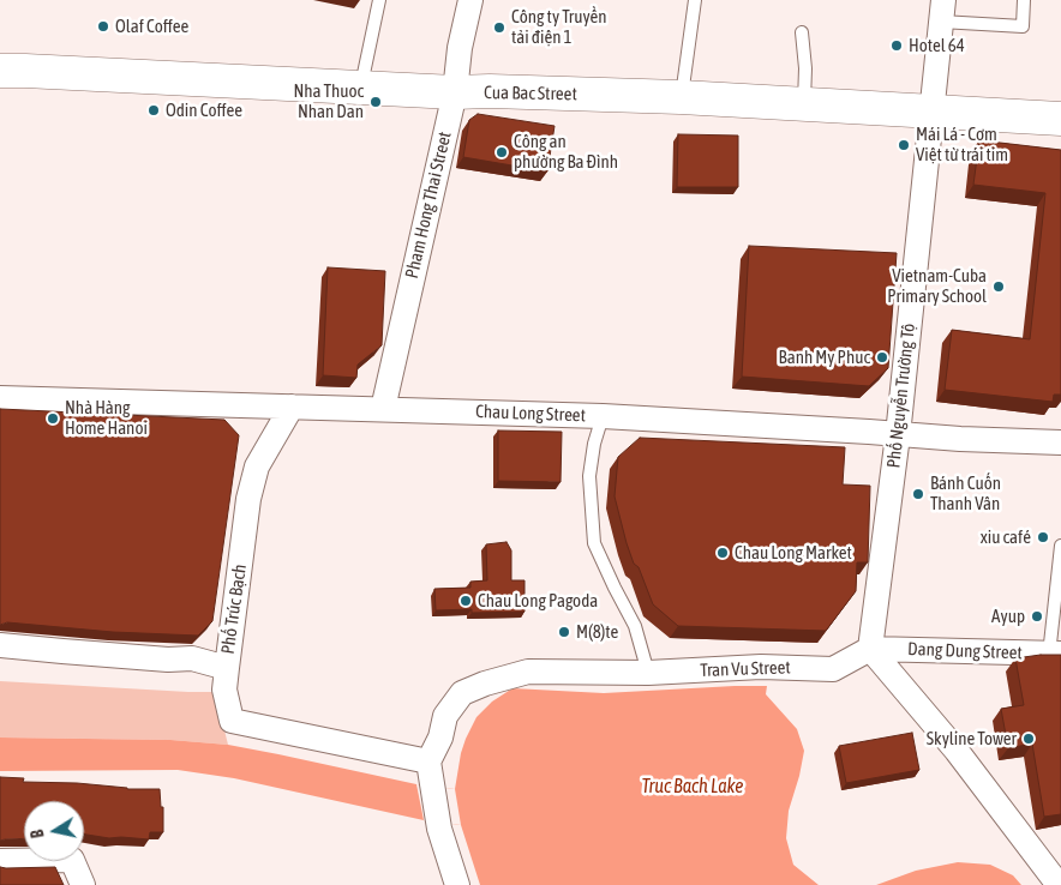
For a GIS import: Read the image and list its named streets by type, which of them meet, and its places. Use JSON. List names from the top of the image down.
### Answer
{
  "streets": {
    "street": [
      "Cua Bac Street",
      "Pham Hong Thai Street",
      "Phố Nguyễn Trường Tộ",
      "Chau Long Street",
      "Phố Trúc Bạch",
      "Dang Dung Street",
      "Tran Vu Street"
    ]
  },
  "crossings": [
    ["Cua Bac Street", "Pham Hong Thai Street"],
    ["Cua Bac Street", "Phố Nguyễn Trường Tộ"],
    ["Pham Hong Thai Street", "Chau Long Street"],
    ["Phố Nguyễn Trường Tộ", "Chau Long Street"],
    ["Phố Nguyễn Trường Tộ", "Dang Dung Street"],
    ["Phố Nguyễn Trường Tộ", "Tran Vu Street"],
    ["Chau Long Street", "Phố Trúc Bạch"],
    ["Dang Dung Street", "Tran Vu Street"]
  ],
  "water": ["Truc Bach Lake"],
  "places": [
    "Olaf Coffee",
    "Công ty Truyền tải điện 1",
    "Hotel 64",
    "Nha Thuoc Nhan Dan",
    "Odin Coffee",
    "Mái Lá - Cơm Việt từ trái tim",
    "Công an phường Ba Đình",
    "Vietnam-Cuba Primary School",
    "Banh My Phuc",
    "Nhà Hàng Home Hanoi",
    "Bánh Cuốn Thanh Vân",
    "xiu café",
    "Chau Long Market",
    "Chau Long Pagoda",
    "Ayup",
    "M(8)te",
    "Skyline Tower"
  ],
  "north": "left"
}
